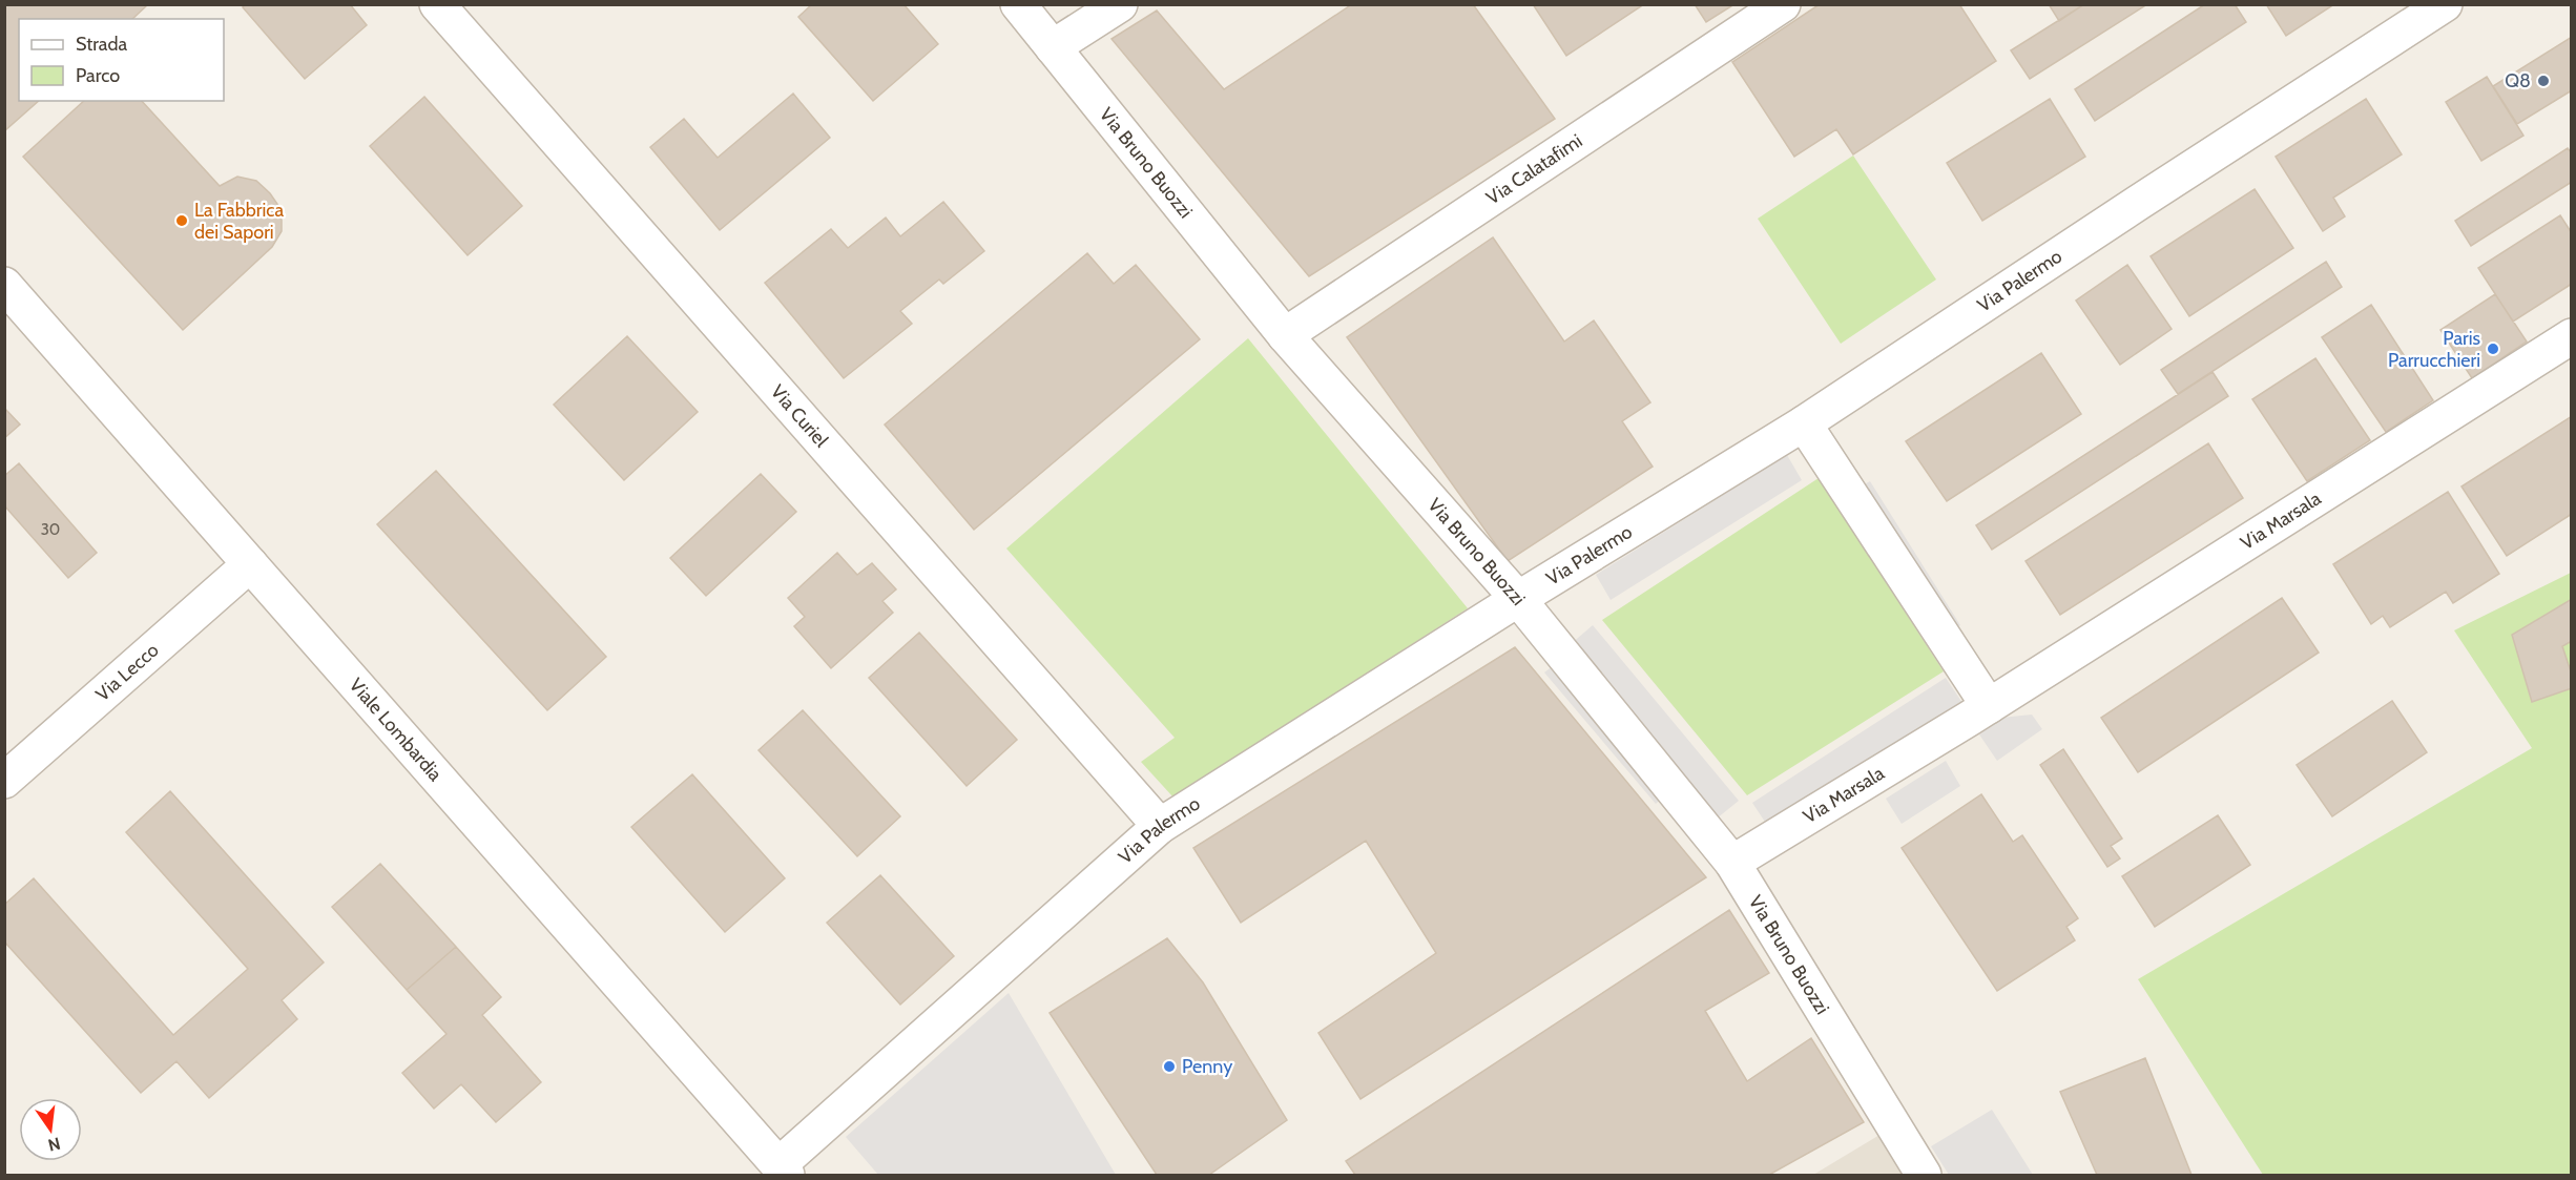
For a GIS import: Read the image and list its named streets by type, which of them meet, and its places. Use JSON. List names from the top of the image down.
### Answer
{
  "streets": {
    "street": [
      "Via Bruno Buozzi",
      "Via Calatafimi",
      "Via Palermo",
      "Via Curiel",
      "Via Marsala",
      "Via Lecco",
      "Viale Lombardia"
    ]
  },
  "crossings": [
    ["Via Bruno Buozzi", "Via Calatafimi"],
    ["Via Bruno Buozzi", "Via Palermo"],
    ["Via Bruno Buozzi", "Via Marsala"],
    ["Via Palermo", "Via Curiel"],
    ["Via Palermo", "Viale Lombardia"],
    ["Via Lecco", "Viale Lombardia"]
  ],
  "places": [
    "Q8",
    "La Fabbrica dei Sapori",
    "Paris Parrucchieri",
    "Penny"
  ],
  "house_numbers": ["30"],
  "legend": ["Strada", "Parco"],
  "north": "bottom"
}
